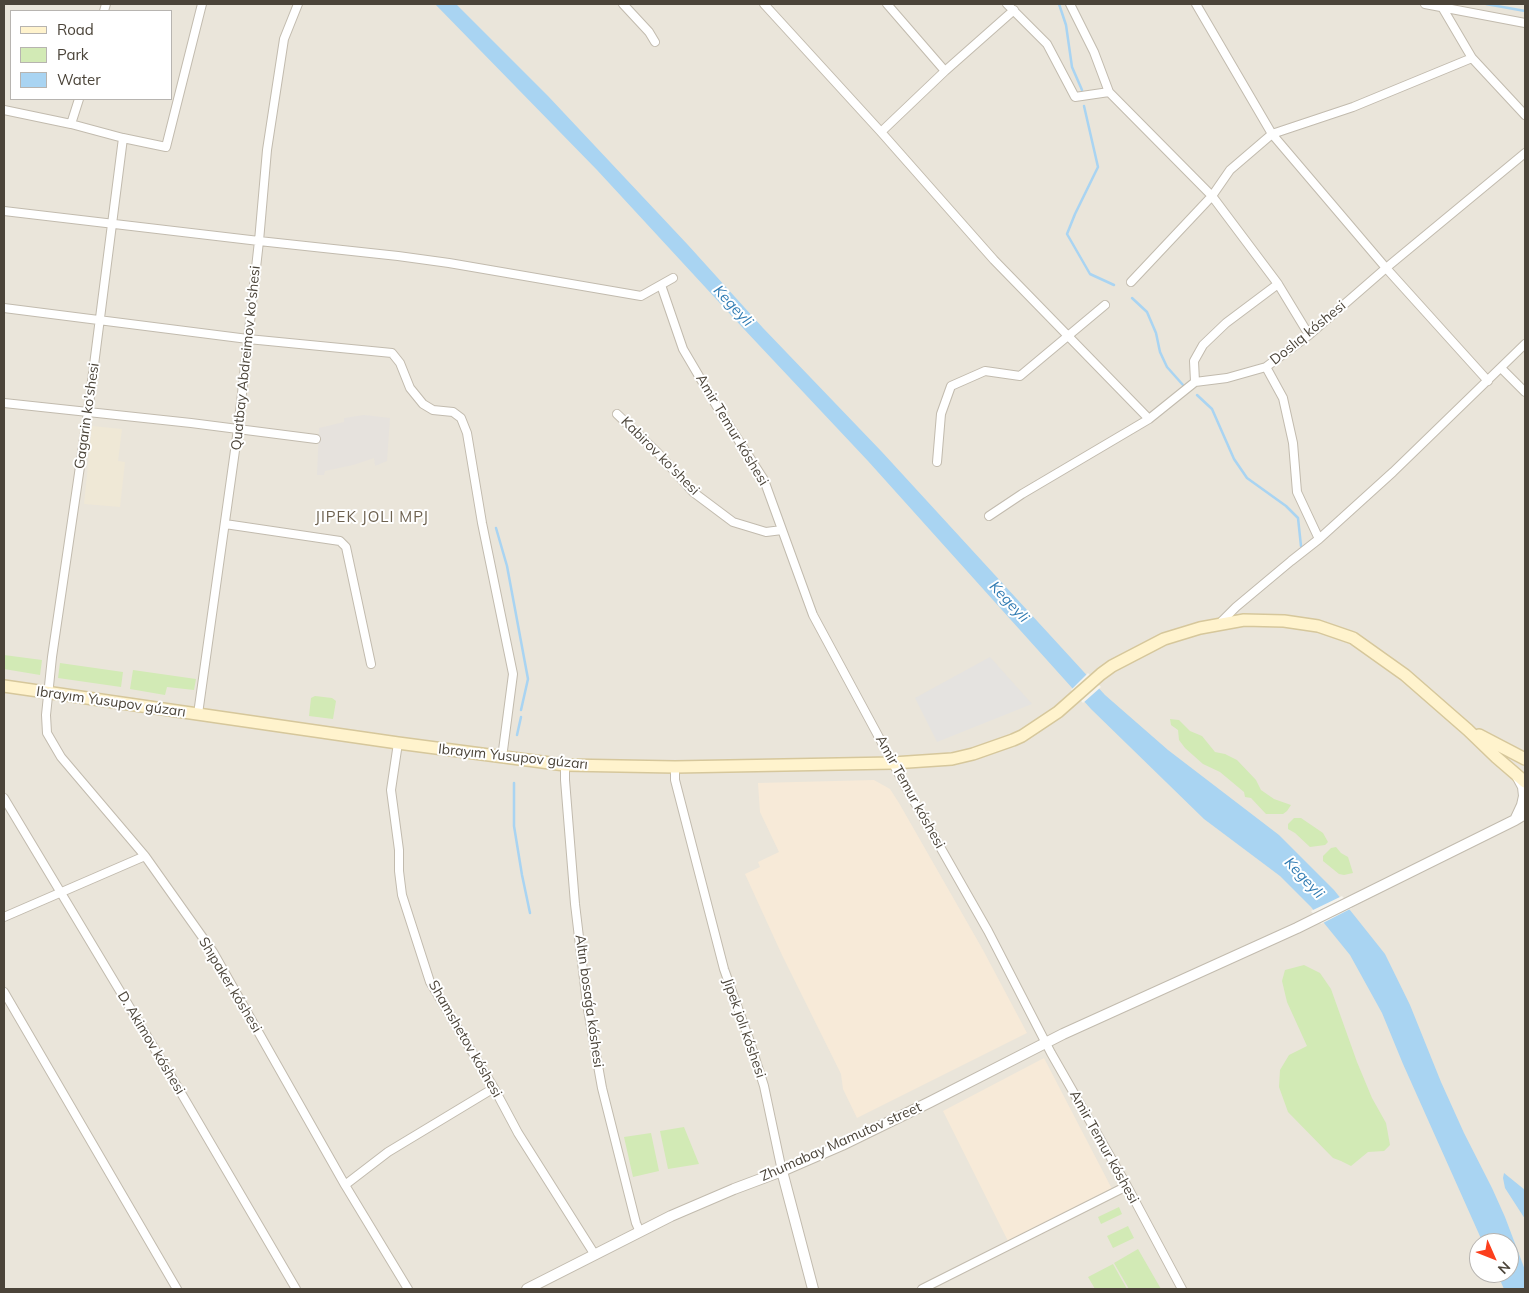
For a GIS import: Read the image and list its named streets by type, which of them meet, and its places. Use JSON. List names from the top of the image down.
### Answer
{
  "streets": {
    "main road": ["Ibrayım Yusupov gúzarı"],
    "street": [
      "Doslıq kóshesi",
      "Quatbay Abdreimov ko'shesi",
      "Gagarin ko'shesi",
      "Amir Temur kóshesi",
      "Kabirov ko'shesi",
      "Shıpaker kóshesi",
      "Altın bosaǵa kóshesi",
      "Jipek jolı kóshesi",
      "Shamshetov kóshesi",
      "D. Akimov kóshesi",
      "Zhumabay Mamutov street"
    ]
  },
  "crossings": [
    ["Quatbay Abdreimov ko'shesi", "Ibrayım Yusupov gúzarı"],
    ["Gagarin ko'shesi", "Ibrayım Yusupov gúzarı"],
    ["Gagarin ko'shesi", "Shıpaker kóshesi"],
    ["Amir Temur kóshesi", "Kabirov ko'shesi"],
    ["Amir Temur kóshesi", "Ibrayım Yusupov gúzarı"],
    ["Amir Temur kóshesi", "Zhumabay Mamutov street"],
    ["Ibrayım Yusupov gúzarı", "Shıpaker kóshesi"],
    ["Ibrayım Yusupov gúzarı", "Altın bosaǵa kóshesi"],
    ["Ibrayım Yusupov gúzarı", "Jipek jolı kóshesi"],
    ["Ibrayım Yusupov gúzarı", "Shamshetov kóshesi"],
    ["Altın bosaǵa kóshesi", "Zhumabay Mamutov street"],
    ["Jipek jolı kóshesi", "Zhumabay Mamutov street"],
    ["Shamshetov kóshesi", "Zhumabay Mamutov street"]
  ],
  "districts": ["JIPEK JOLI MPJ"],
  "water": ["Kegeyli"],
  "legend": ["Road", "Park", "Water"],
  "north": "bottom right"
}
